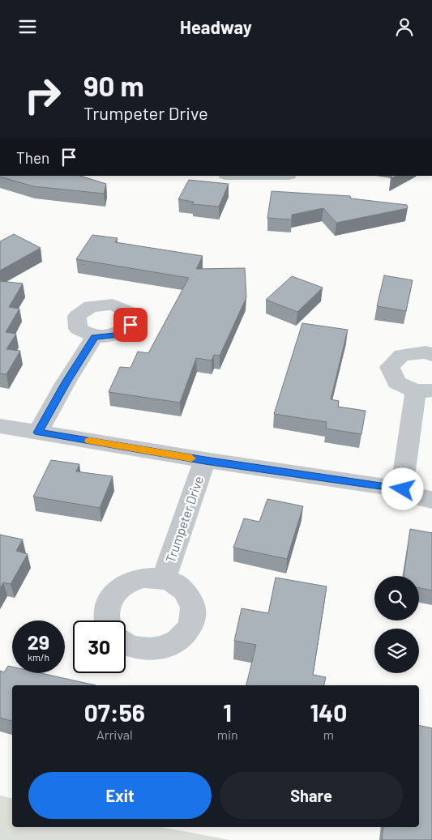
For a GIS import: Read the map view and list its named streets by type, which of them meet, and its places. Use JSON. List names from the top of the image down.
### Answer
{
  "streets": {
    "street": ["Trumpeter Drive"]
  },
  "page": {
    "header": "Headway",
    "turn": ["90 m", "Trumpeter Drive"],
    "then": "Then",
    "speed": "29 km/h",
    "limit": "30",
    "eta": [
      "07:56",
      "Arrival",
      "1",
      "min",
      "140",
      "m"
    ],
    "buttons": ["Exit", "Share"]
  }
}
